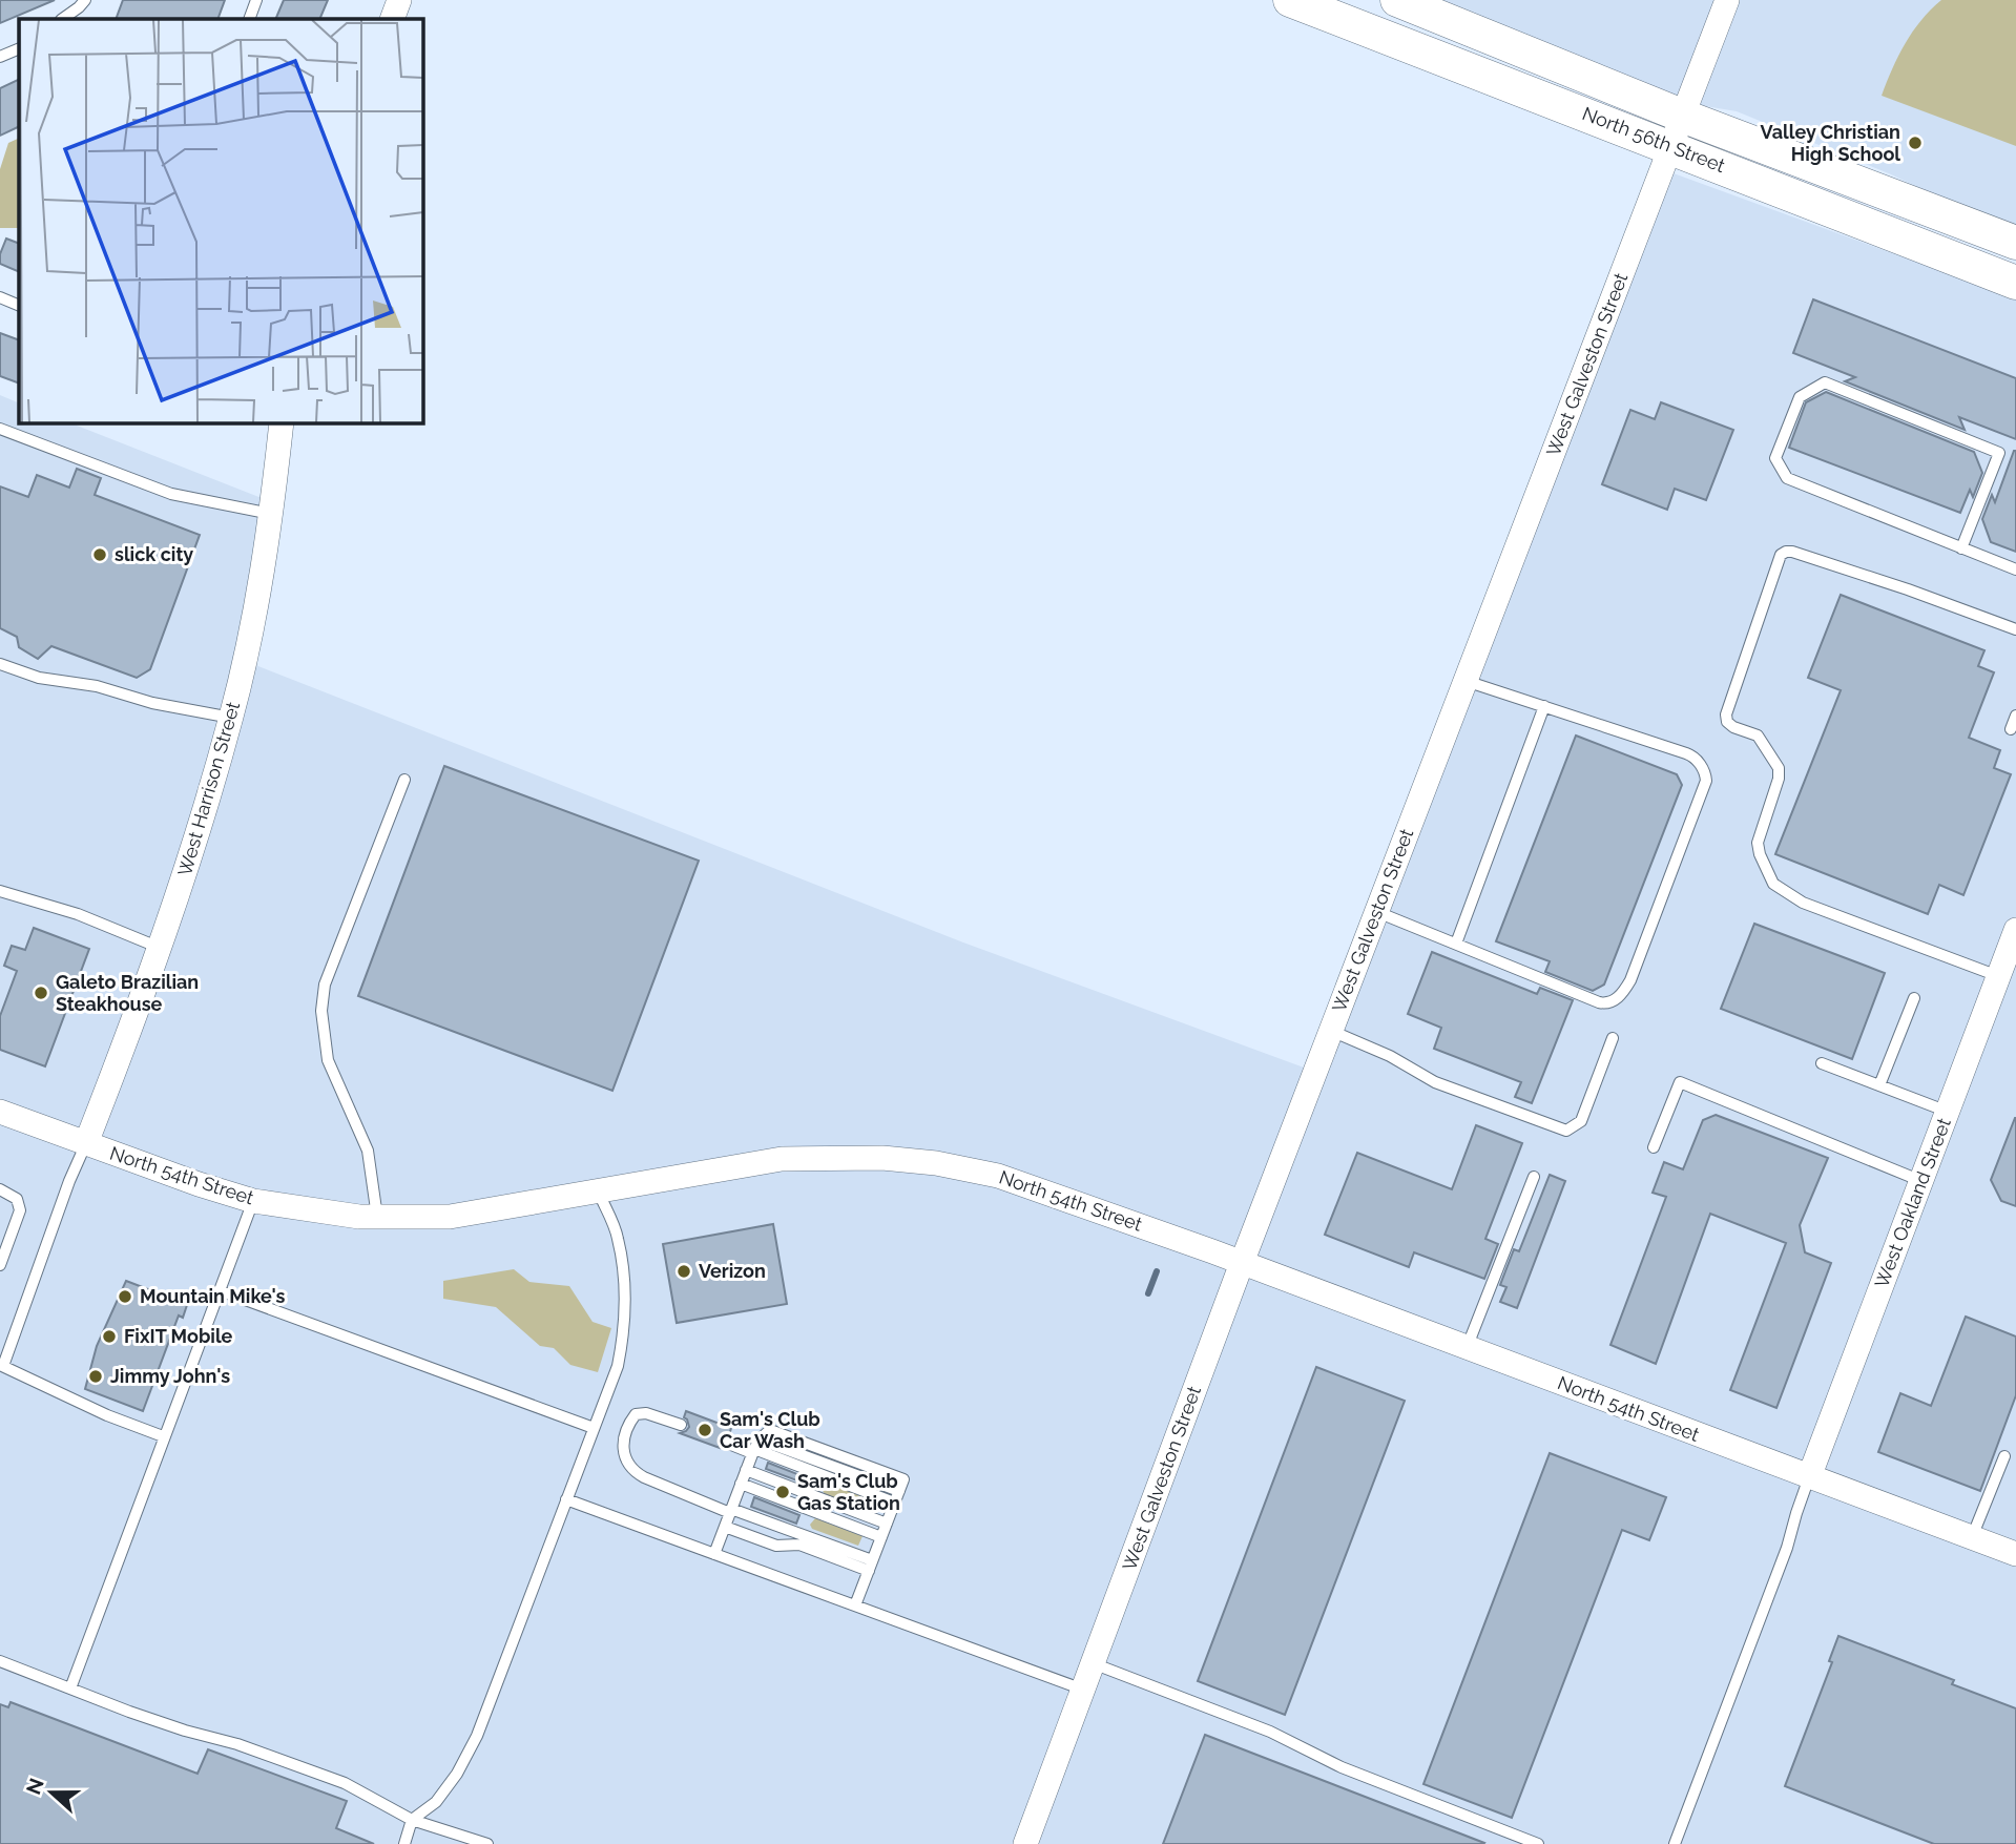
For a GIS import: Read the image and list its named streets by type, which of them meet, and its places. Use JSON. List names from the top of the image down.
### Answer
{
  "streets": {
    "main road": ["North 56th Street"],
    "street": [
      "West Galveston Street",
      "West Harrison Street",
      "North 54th Street",
      "West Oakland Street"
    ]
  },
  "crossings": [
    ["North 56th Street", "West Galveston Street"],
    ["West Galveston Street", "North 54th Street"],
    ["West Harrison Street", "North 54th Street"],
    ["North 54th Street", "West Oakland Street"]
  ],
  "places": [
    "Valley Christian High School",
    "slick city",
    "Galeto Brazilian Steakhouse",
    "Verizon",
    "Mountain Mike's",
    "FixIT Mobile",
    "Jimmy John's",
    "Sam's Club Car Wash",
    "Sam's Club Gas Station"
  ],
  "north": "left"
}
